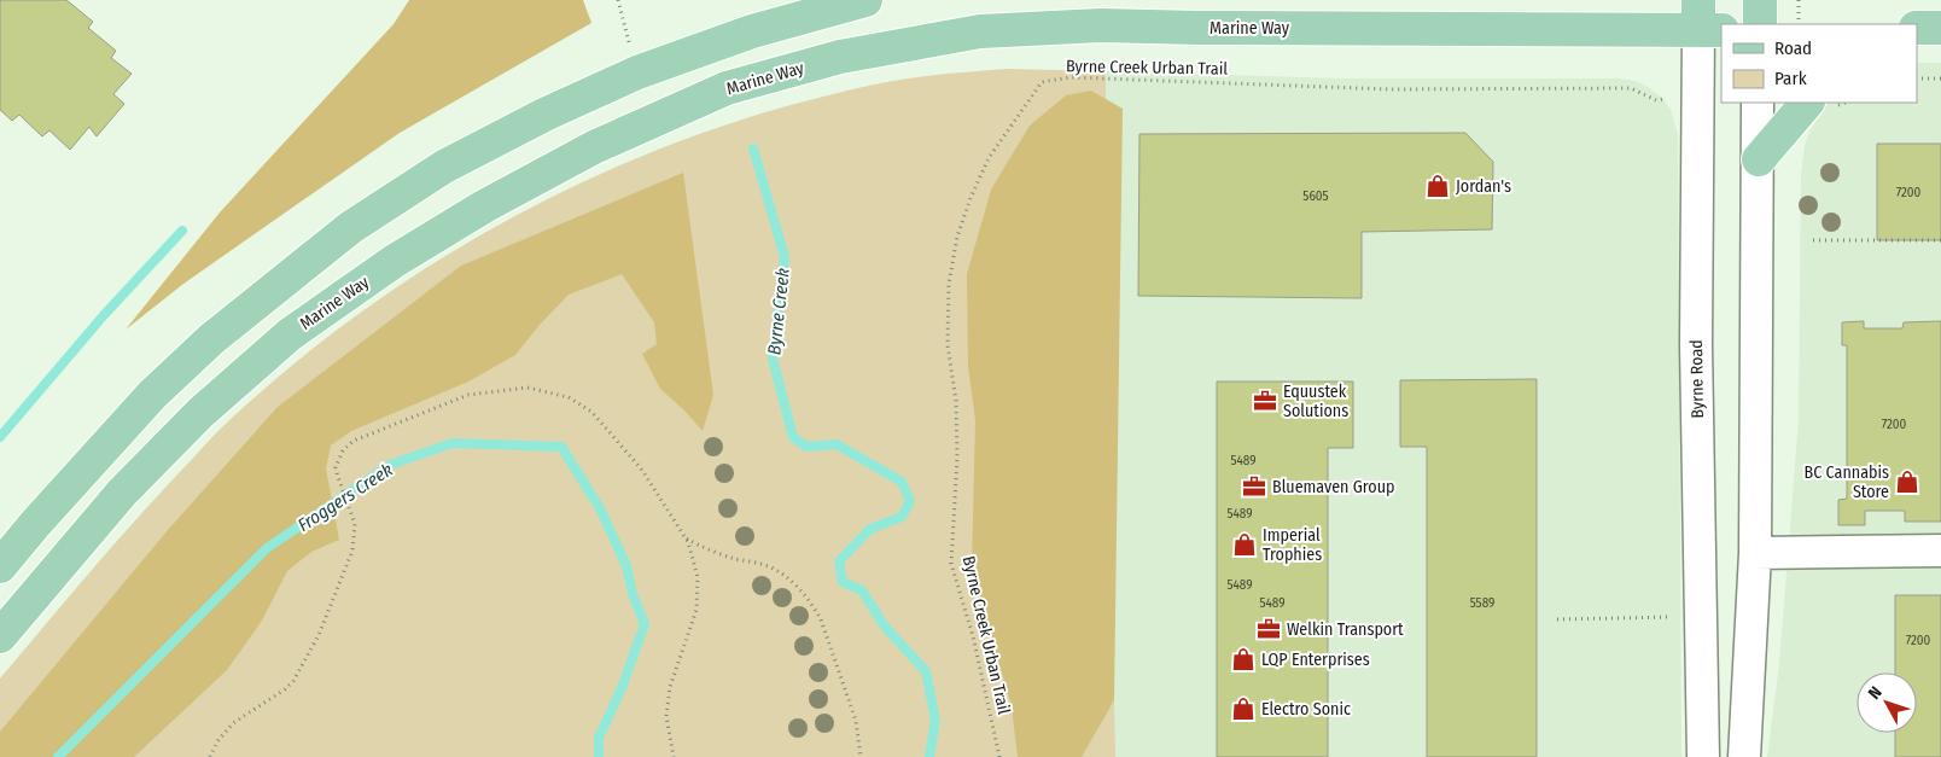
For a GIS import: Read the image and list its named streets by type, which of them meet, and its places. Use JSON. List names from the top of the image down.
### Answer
{
  "streets": {
    "main road": ["Marine Way"],
    "street": ["Byrne Road"],
    "path": ["Byrne Creek Urban Trail"]
  },
  "crossings": [
    ["Marine Way", "Byrne Road"]
  ],
  "water": ["Byrne Creek", "Froggers Creek"],
  "places": {
    "shop": [
      "Jordan's",
      "BC Cannabis Store",
      "Imperial Trophies",
      "LQP Enterprises",
      "Electro Sonic"
    ],
    "office": ["Equustek Solutions", "Bluemaven Group", "Welkin Transport"]
  },
  "house_numbers": [
    "7200",
    "5605",
    "7200",
    "5489",
    "5489",
    "5489",
    "5489",
    "5589",
    "7200"
  ],
  "legend": ["Road", "Park"],
  "north": "top left"
}
